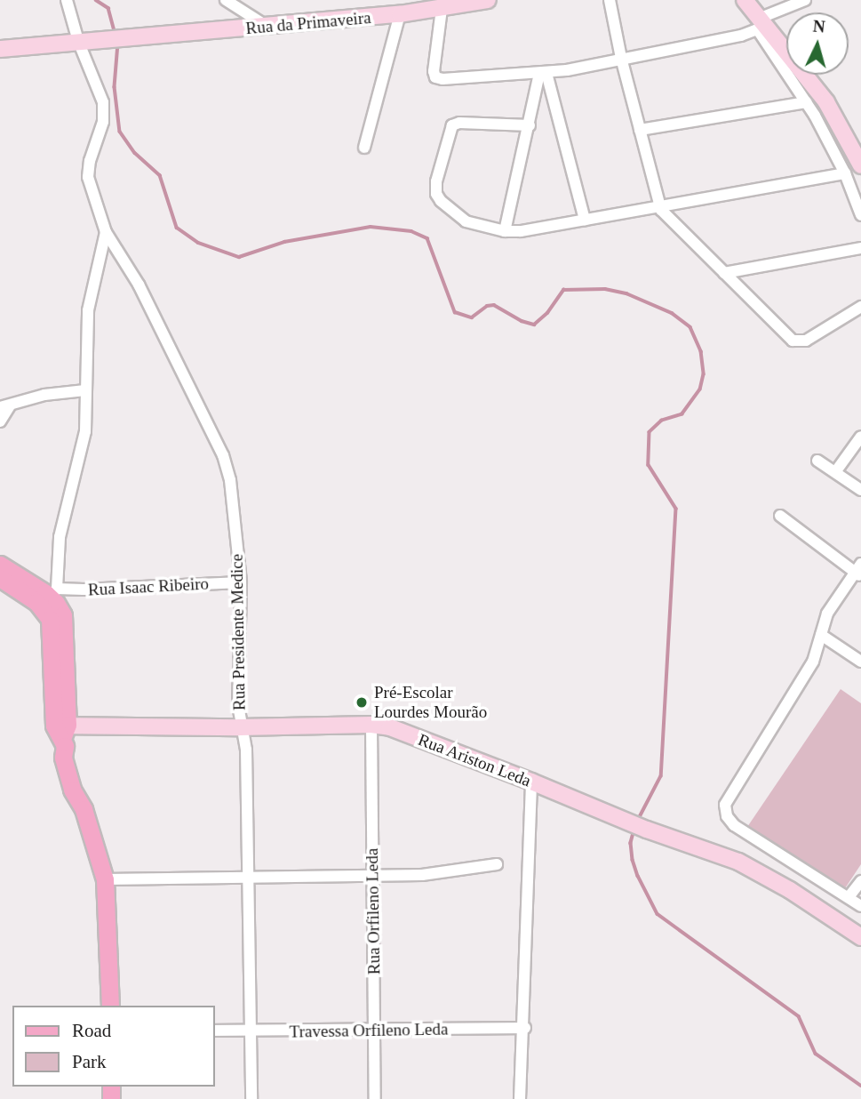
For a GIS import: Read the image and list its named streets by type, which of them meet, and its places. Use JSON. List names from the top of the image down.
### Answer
{
  "streets": {
    "street": [
      "Rua da Primaveira",
      "Rua Isaac Ribeiro",
      "Rua Presidente Medice",
      "Rua Ariston Leda",
      "Rua Orfileno Leda",
      "Travessa Orfileno Leda"
    ]
  },
  "crossings": [
    ["Rua da Primaveira", "Rua Presidente Medice"],
    ["Rua Isaac Ribeiro", "Rua Presidente Medice"],
    ["Rua Presidente Medice", "Rua Ariston Leda"],
    ["Rua Presidente Medice", "Travessa Orfileno Leda"],
    ["Rua Ariston Leda", "Rua Orfileno Leda"],
    ["Rua Orfileno Leda", "Travessa Orfileno Leda"]
  ],
  "places": ["Pré-Escolar Lourdes Mourão"],
  "legend": ["Road", "Park"],
  "north": "top"
}
